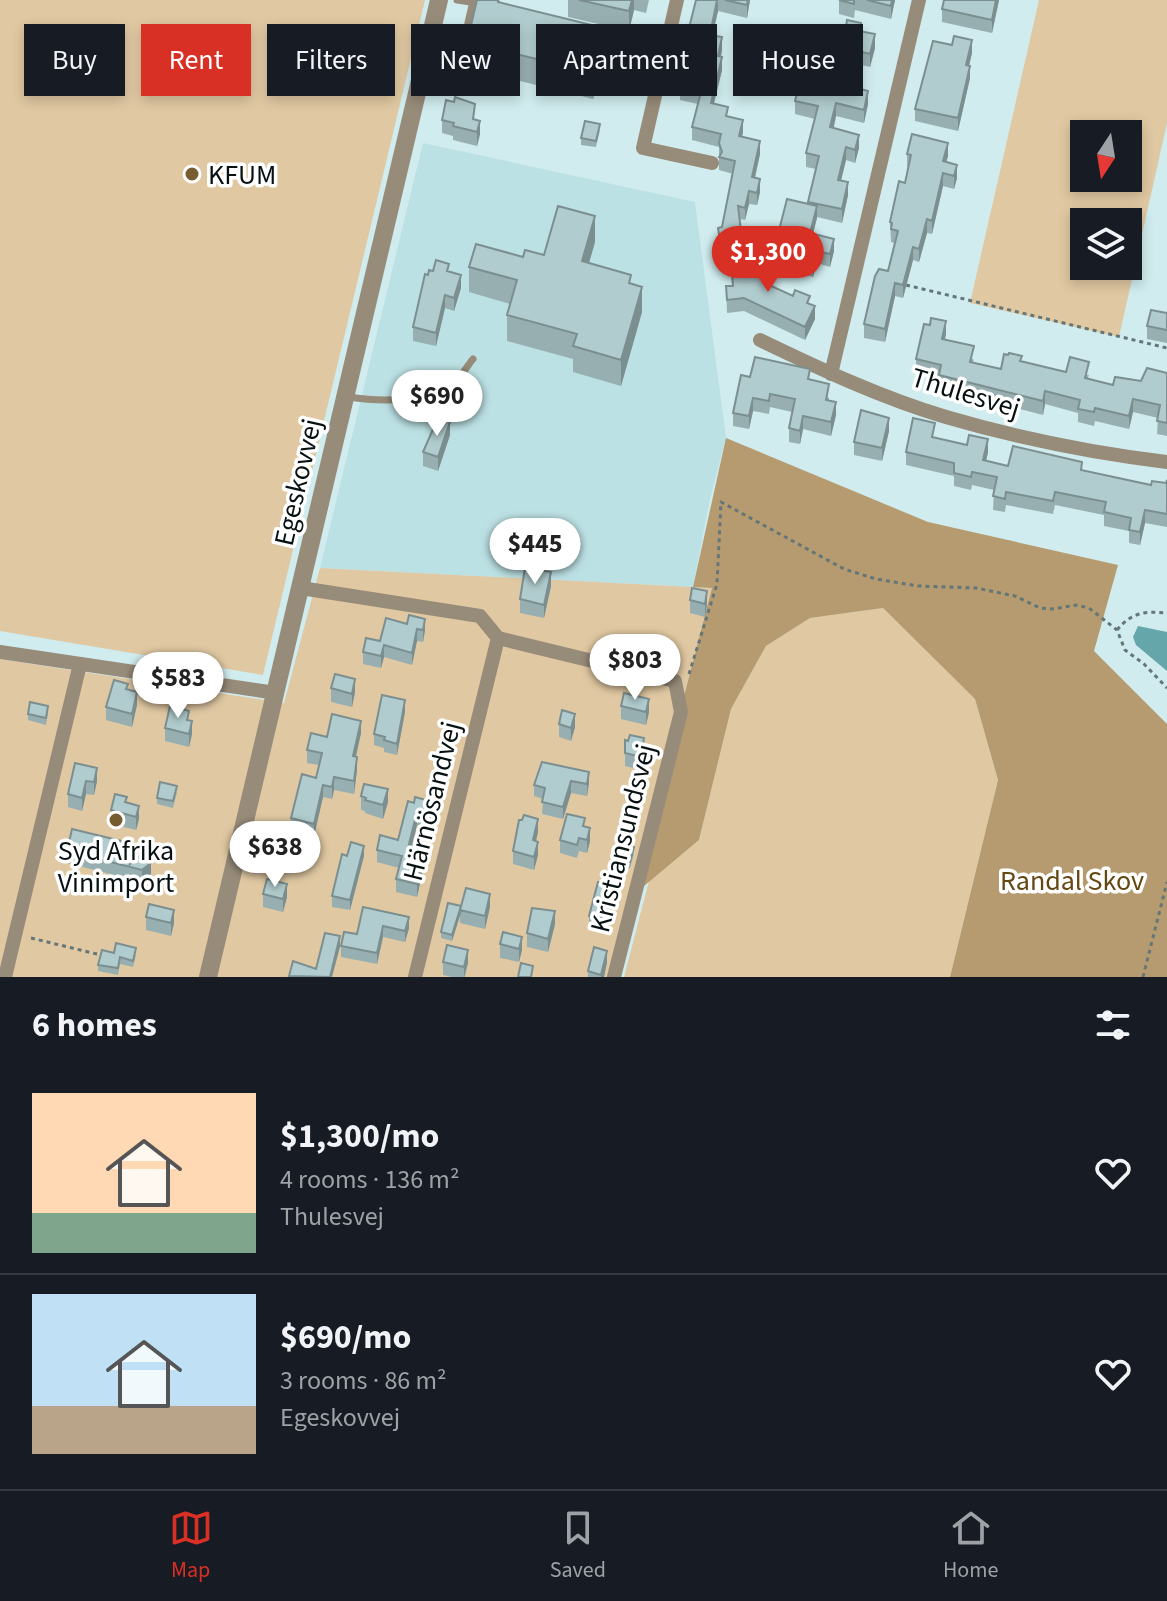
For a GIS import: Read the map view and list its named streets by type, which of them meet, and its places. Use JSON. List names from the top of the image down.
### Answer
{
  "streets": {
    "street": [
      "Thulesvej",
      "Egeskovvej",
      "Härnösandvej",
      "Kristiansundsvej"
    ]
  },
  "parks": ["Randal Skov"],
  "places": ["KFUM", "Syd Afrika Vinimport"],
  "north": "bottom",
  "page": {
    "chip": [
      "Buy",
      "Rent",
      "Filters",
      "New",
      "Apartment",
      "House"
    ],
    "price": [
      "$1,300",
      "$690",
      "$445",
      "$803",
      "$583",
      "$638"
    ],
    "heading": "6 homes",
    "list": [
      {
        "name": "$1,300/mo",
        "note": "4 rooms · 136 m² · Thulesvej"
      },
      {
        "name": "$690/mo",
        "note": "3 rooms · 86 m² · Egeskovvej"
      }
    ],
    "tabs": ["Map", "Saved", "Home"]
  }
}
